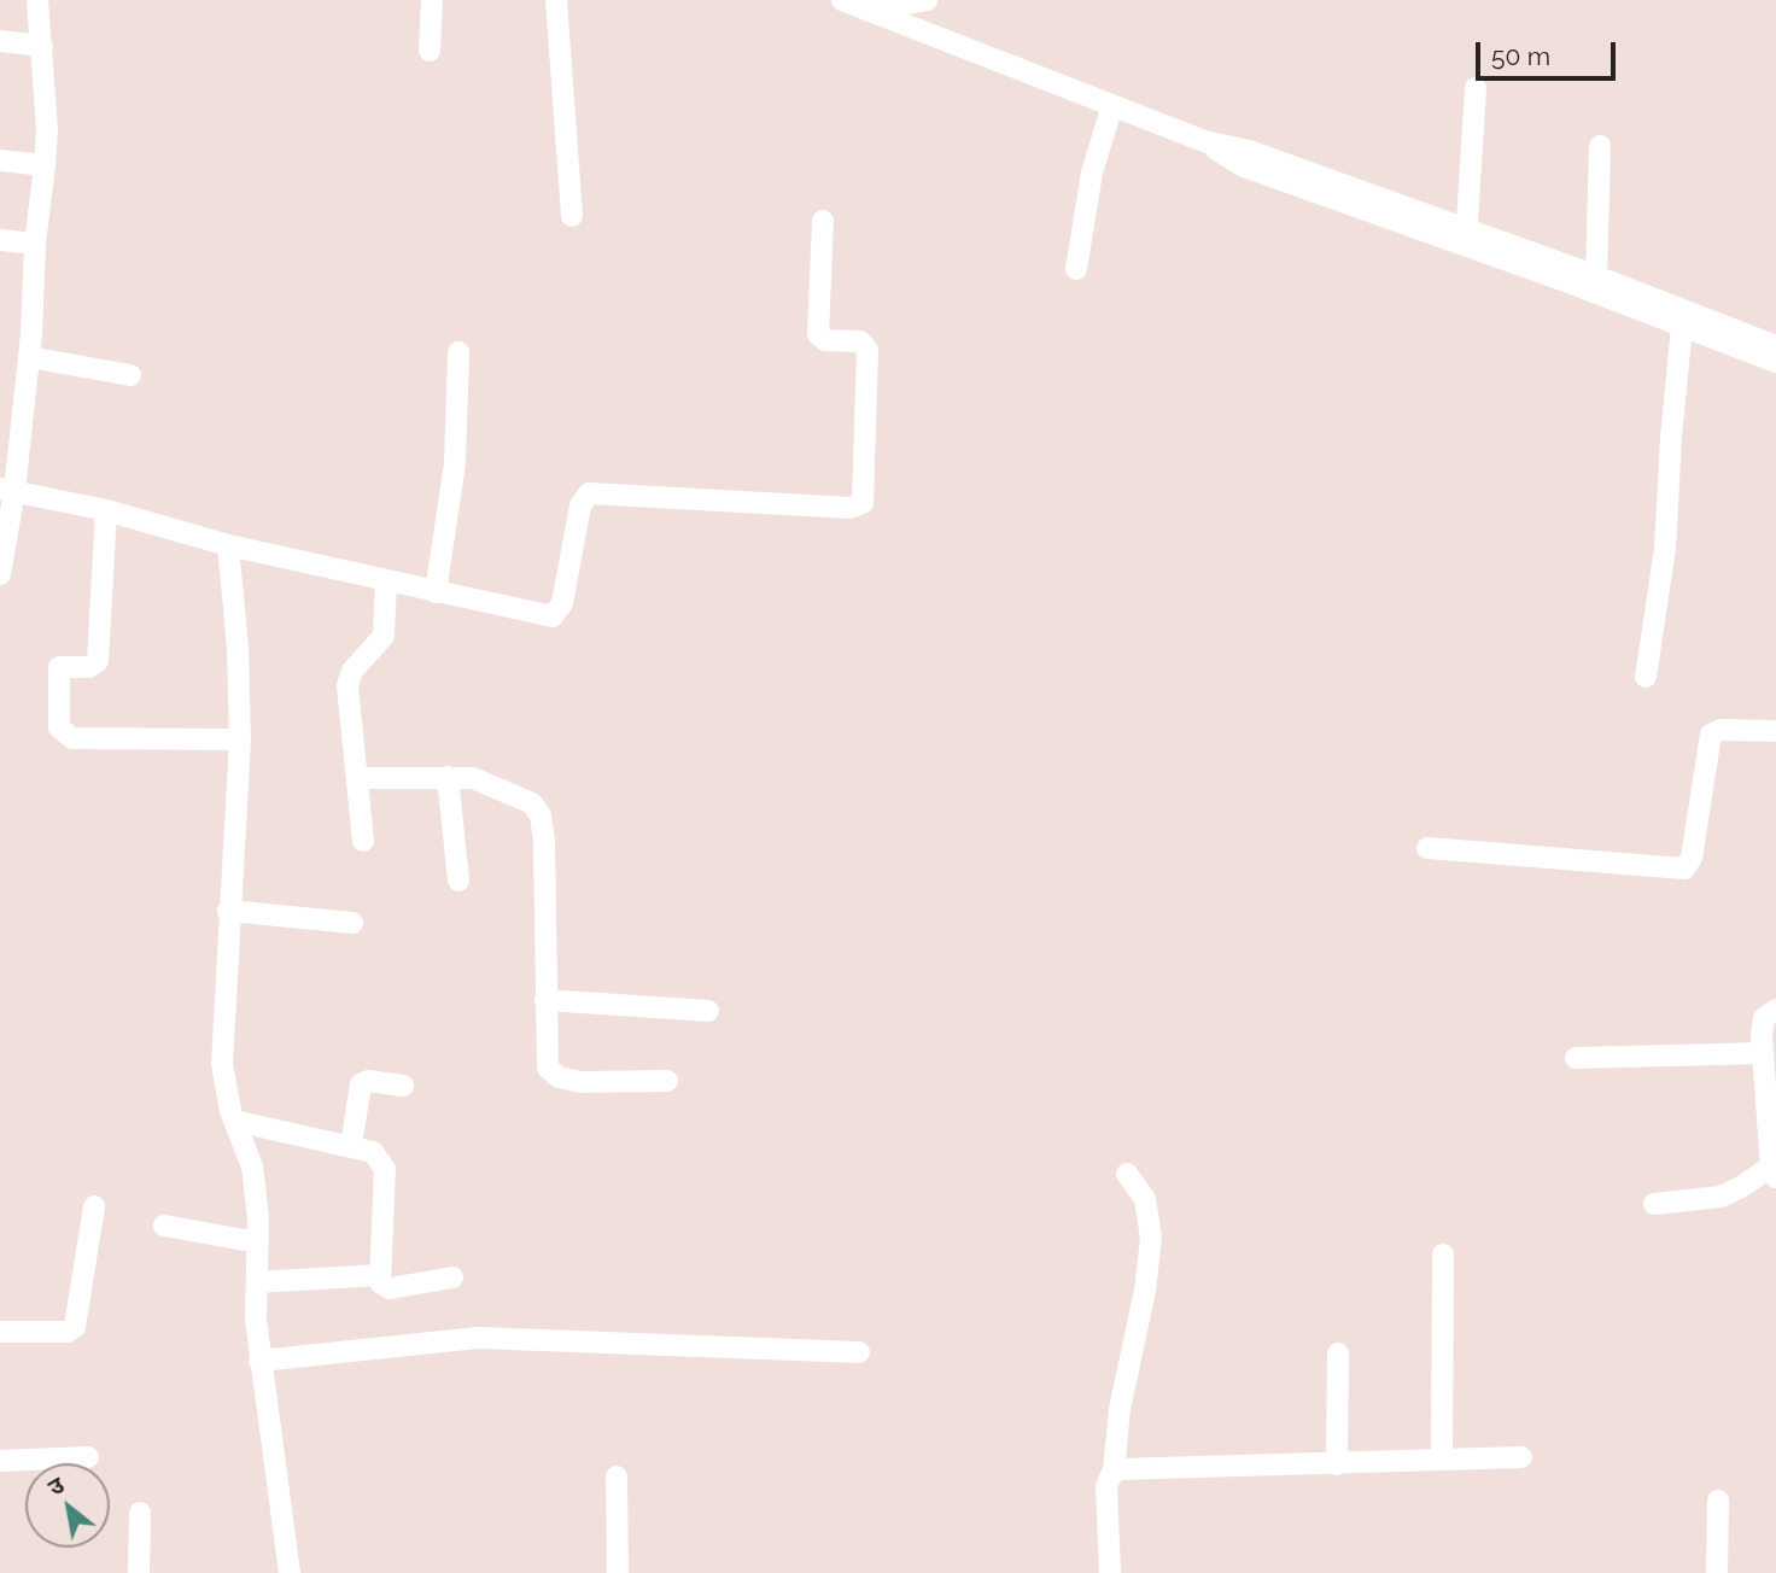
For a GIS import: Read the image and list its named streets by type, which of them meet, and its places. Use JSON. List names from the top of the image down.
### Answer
{
  "scale_bar": "50 m",
  "north": "top left"
}
